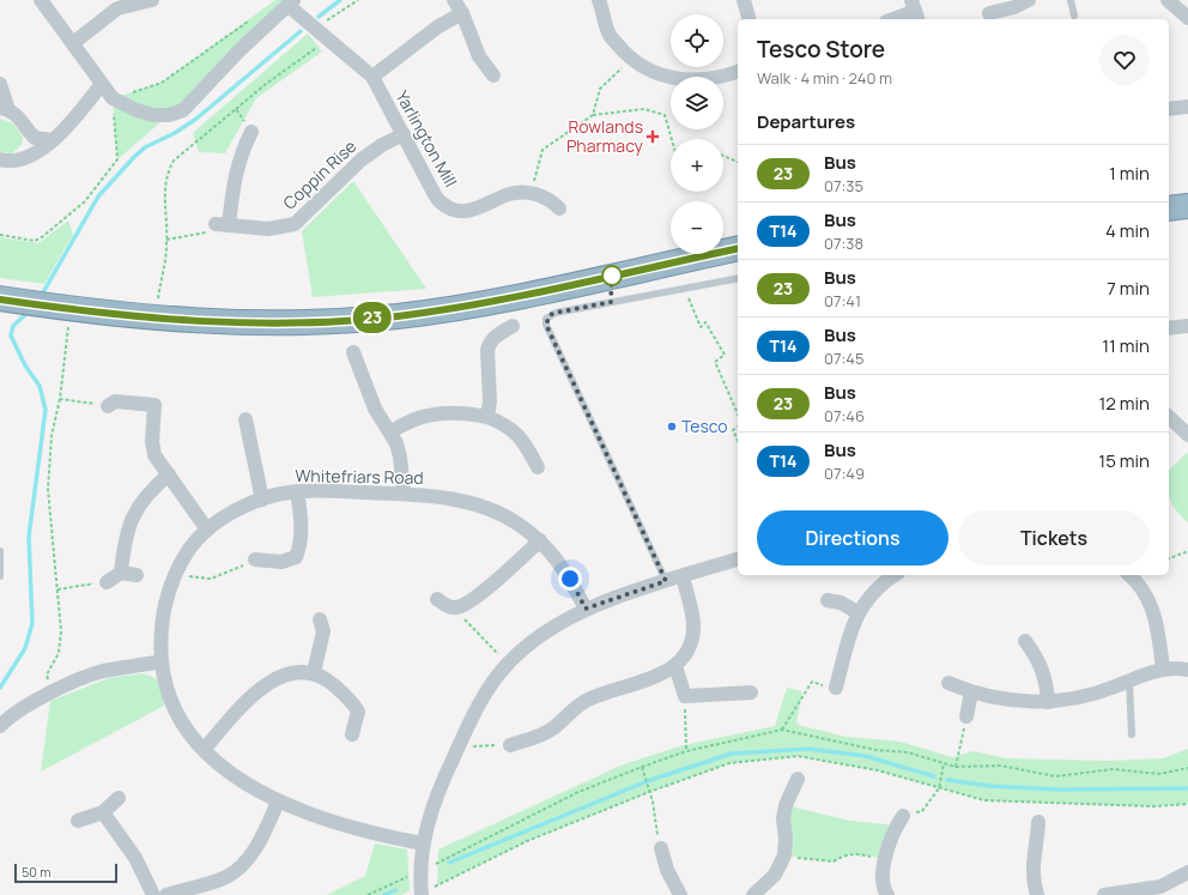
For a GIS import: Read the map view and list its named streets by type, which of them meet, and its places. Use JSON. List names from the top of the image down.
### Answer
{
  "streets": {
    "street": ["Yarlington Mill", "Coppin Rise", "Whitefriars Road"]
  },
  "crossings": [
    ["Yarlington Mill", "Coppin Rise"]
  ],
  "places": {
    "health": ["Rowlands Pharmacy"],
    "other": ["Tesco"]
  },
  "lines": ["bus line 23"],
  "scale_bar": "50 m",
  "page": {
    "on_map": "23",
    "map_buttons": ["+", "−"],
    "heading": [
      ["Tesco Store", "Walk · 4 min · 240 m"],
      "Departures"
    ],
    "list": [
      {
        "mark": "23",
        "name": "Bus",
        "note": "07:35",
        "value": "1 min"
      },
      {
        "mark": "T14",
        "name": "Bus",
        "note": "07:38",
        "value": "4 min"
      },
      {
        "mark": "23",
        "name": "Bus",
        "note": "07:41",
        "value": "7 min"
      },
      {
        "mark": "T14",
        "name": "Bus",
        "note": "07:45",
        "value": "11 min"
      },
      {
        "mark": "23",
        "name": "Bus",
        "note": "07:46",
        "value": "12 min"
      },
      {
        "mark": "T14",
        "name": "Bus",
        "note": "07:49",
        "value": "15 min"
      }
    ],
    "buttons": ["Directions", "Tickets"],
    "scale": "50 m"
  }
}
